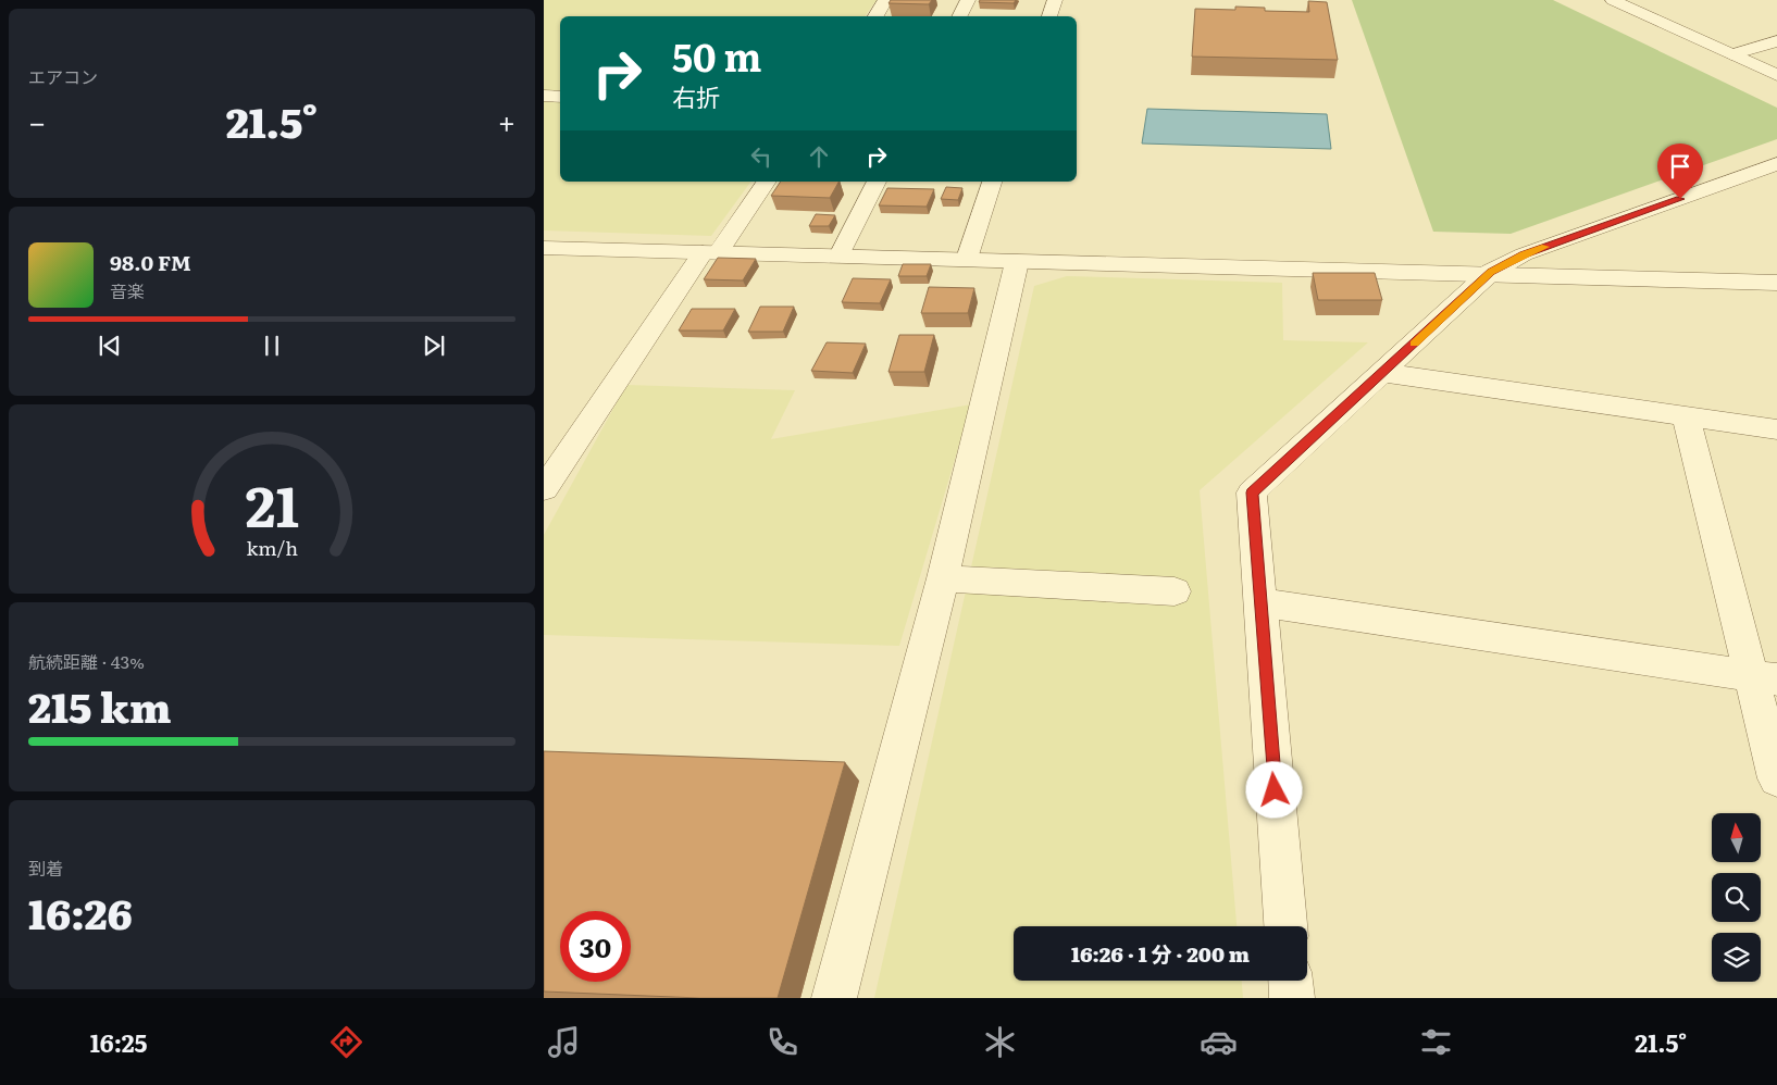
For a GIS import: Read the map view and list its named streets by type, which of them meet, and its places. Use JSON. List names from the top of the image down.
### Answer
{
  "north": "top",
  "page": {
    "tile": [
      "エアコン",
      ["航続距離 · 43%", "215 km"],
      ["到着", "16:26"]
    ],
    "turn": ["50 m", "右折"],
    "heat": ["−", "21.5°", "+"],
    "song": ["98.0 FM", "音楽"],
    "limit": "30",
    "trip": "16:26 · 1 分 · 200 m",
    "tabs": ["16:25", "21.5°"],
    "gauge": ["21", "km/h"]
  }
}
